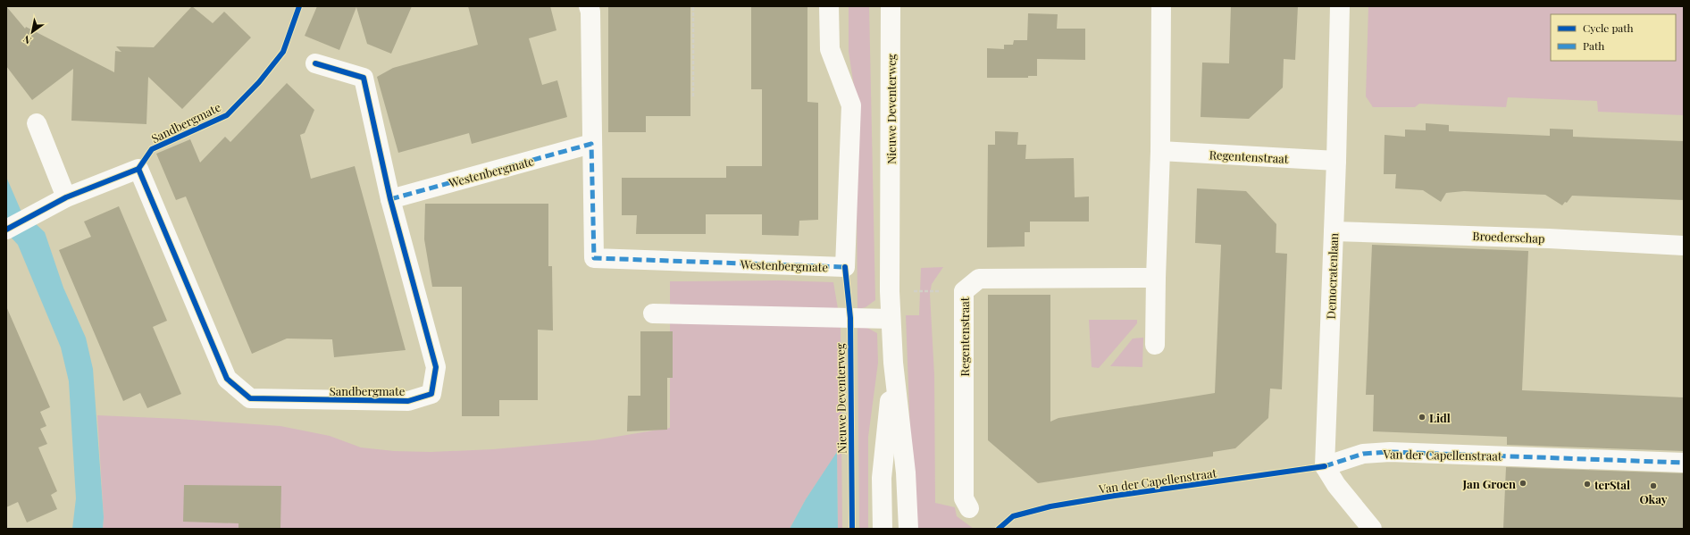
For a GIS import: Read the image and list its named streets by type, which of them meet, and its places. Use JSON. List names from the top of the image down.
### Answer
{
  "streets": {
    "street": [
      "Nieuwe Deventerweg",
      "Sandbergmate",
      "Regentenstraat",
      "Westenbergmate",
      "Broederschap",
      "Democratenlaan",
      "Van der Capellenstraat"
    ]
  },
  "crossings": [
    ["Sandbergmate", "Westenbergmate"],
    ["Regentenstraat", "Democratenlaan"],
    ["Broederschap", "Democratenlaan"],
    ["Democratenlaan", "Van der Capellenstraat"]
  ],
  "places": [
    "Lidl",
    "Jan Groen",
    "terStal",
    "Okay"
  ],
  "legend": ["Cycle path", "Path"],
  "north": "bottom left"
}
